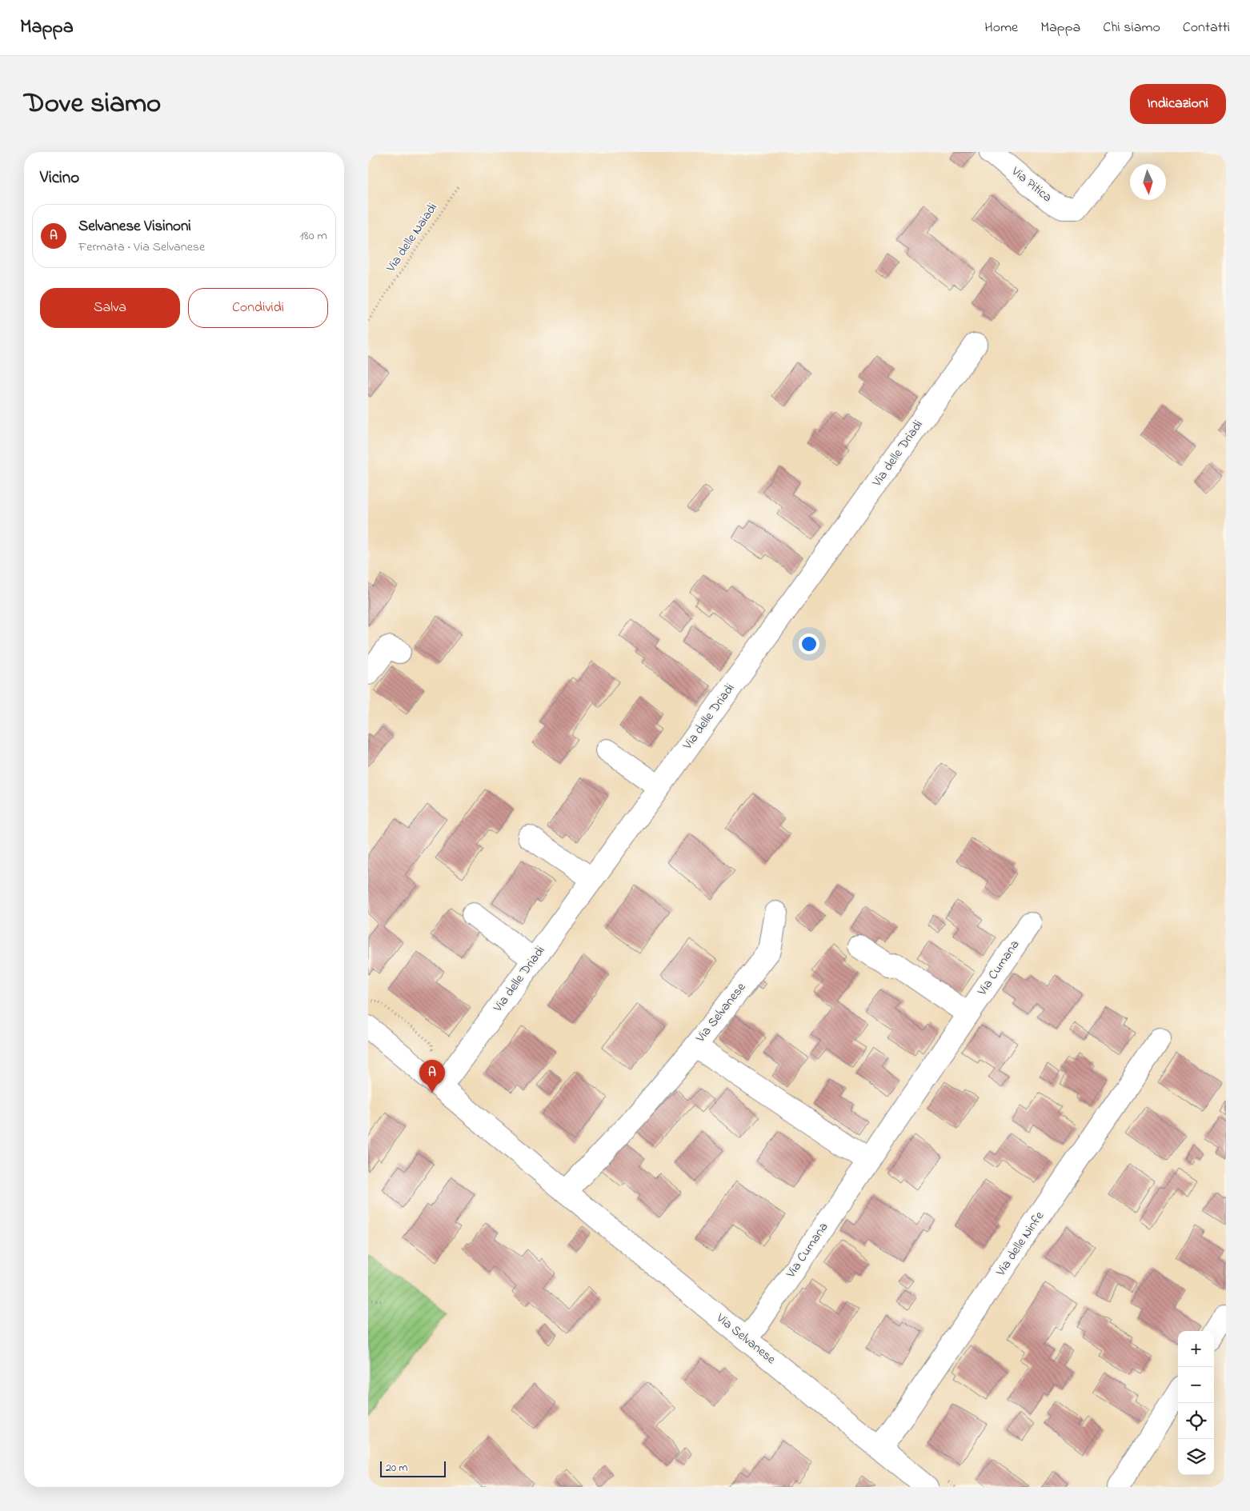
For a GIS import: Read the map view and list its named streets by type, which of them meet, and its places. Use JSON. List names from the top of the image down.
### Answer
{
  "streets": {
    "street": [
      "Via Pitica",
      "Via delle Driadi",
      "Via Cumana",
      "Via Selvanese",
      "Via delle Ninfe"
    ],
    "path": ["Via delle Naiadi"]
  },
  "crossings": [
    ["Via delle Driadi", "Via Selvanese"],
    ["Via Cumana", "Via Selvanese"],
    ["Via Selvanese", "Via delle Ninfe"]
  ],
  "scale_bar": "20 m",
  "north": "bottom",
  "page": {
    "header": "Mappa",
    "nav": [
      "Home",
      "Mappa",
      "Chi siamo",
      "Contatti"
    ],
    "title": "Dove siamo",
    "buttons": [
      "Indicazioni",
      ["Salva", "Condividi"]
    ],
    "heading": "Vicino",
    "list": [
      {
        "mark": "A",
        "name": "Selvanese Visinoni",
        "note": "Fermata · Via Selvanese",
        "value": "180 m"
      }
    ],
    "pins": "A",
    "map_buttons": ["+", "−"],
    "scale": "20 m"
  }
}
